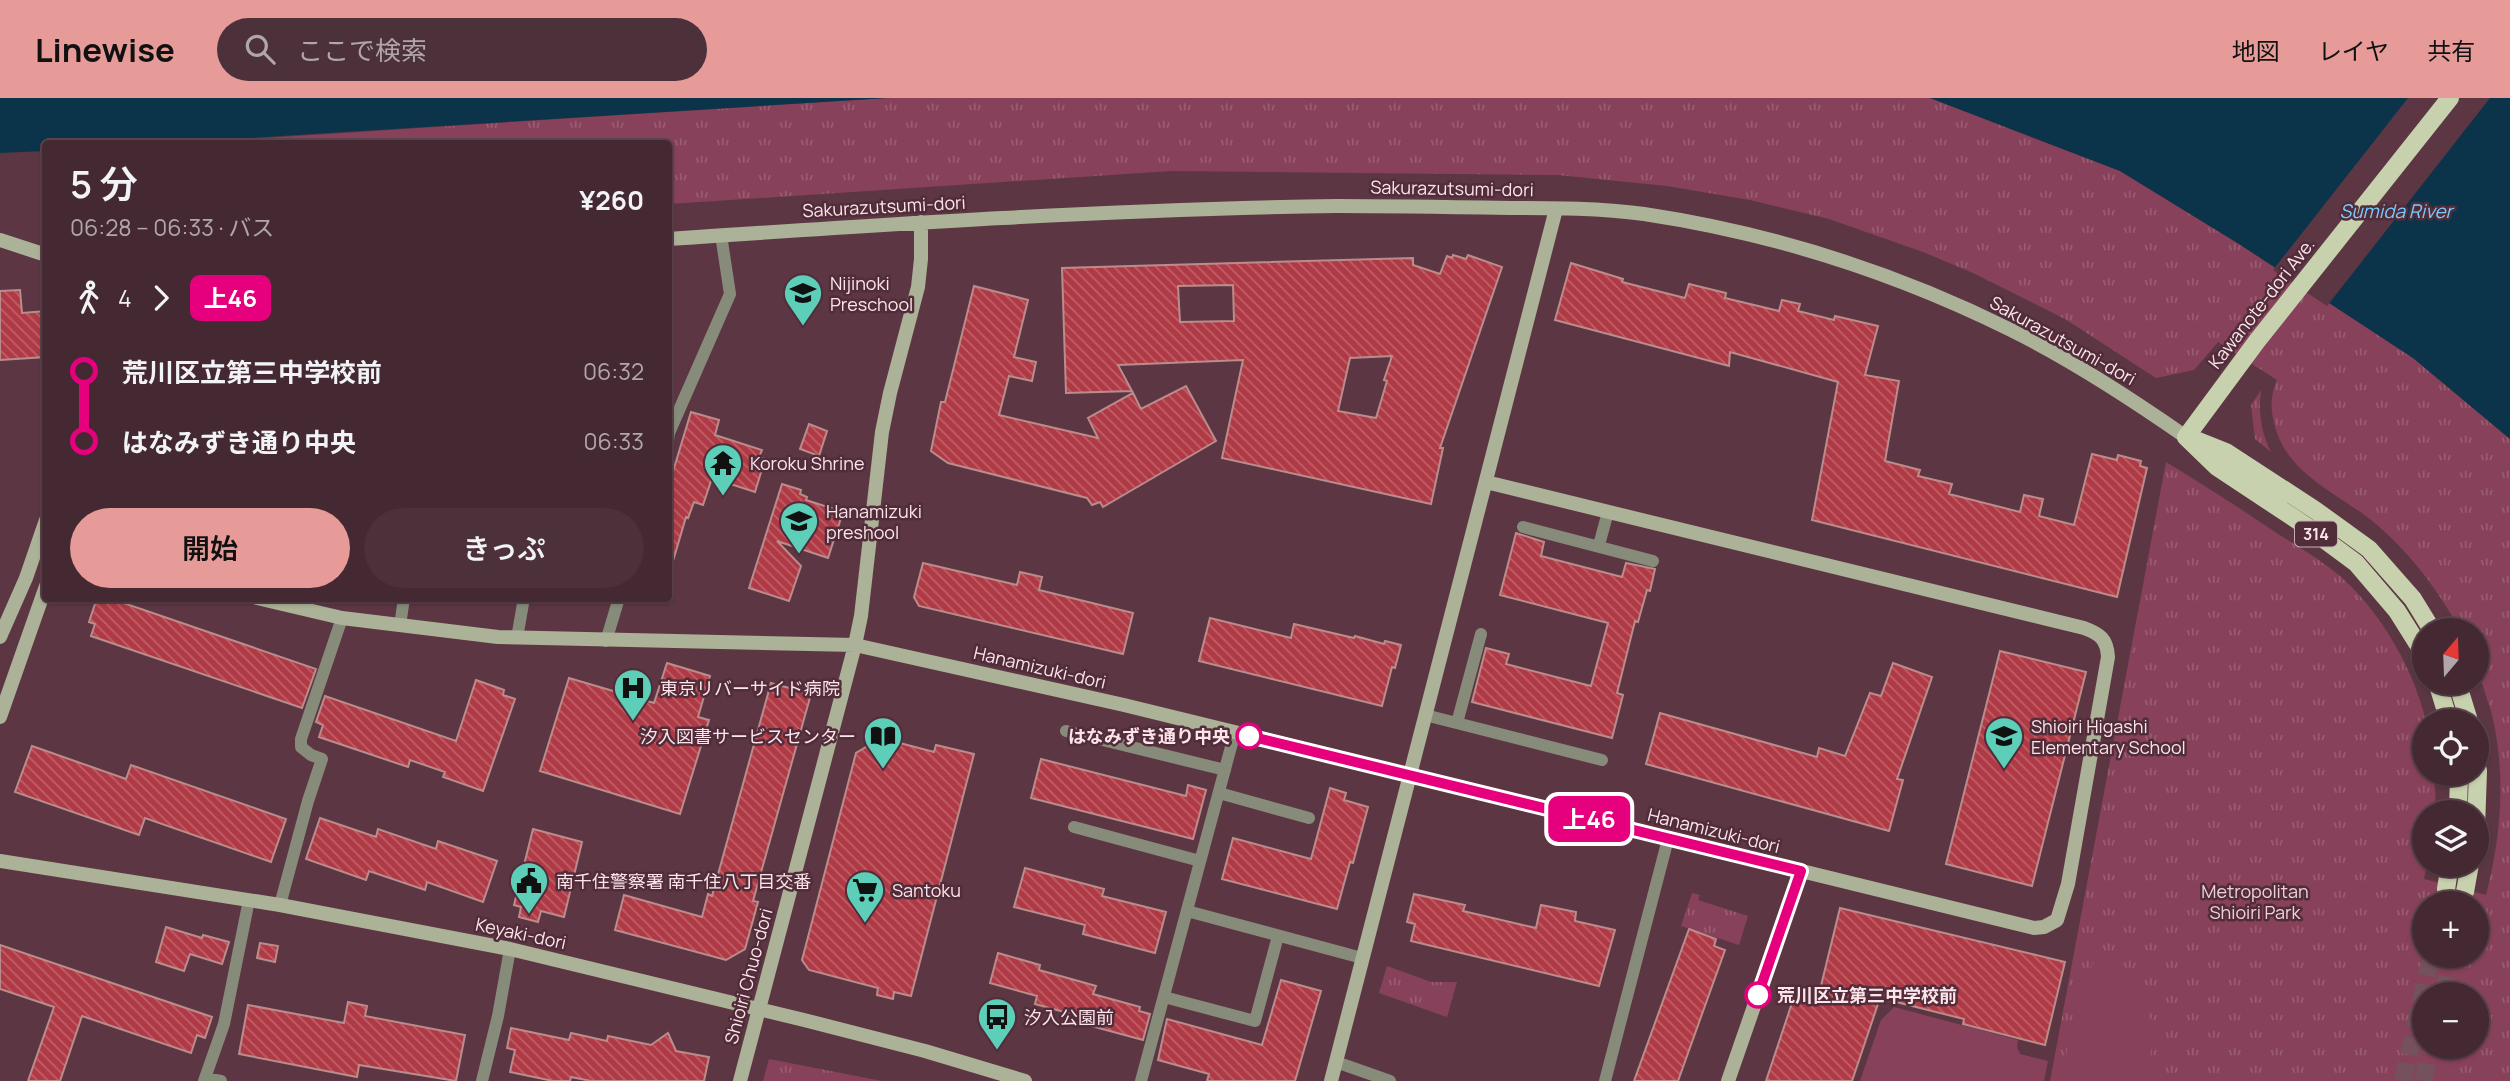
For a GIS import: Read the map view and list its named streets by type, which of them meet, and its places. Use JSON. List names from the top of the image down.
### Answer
{
  "streets": {
    "main road": ["Kawanote-dori Ave.", "314"],
    "street": [
      "Sakurazutsumi-dori",
      "Hanamizuki-dori",
      "Keyaki-dori",
      "Shioiri Chuo-dori"
    ]
  },
  "crossings": [
    ["Sakurazutsumi-dori", "Kawanote-dori Ave."],
    ["Sakurazutsumi-dori", "314"],
    ["Sakurazutsumi-dori", "Shioiri Chuo-dori"],
    ["Kawanote-dori Ave.", "314"],
    ["Hanamizuki-dori", "Shioiri Chuo-dori"],
    ["Keyaki-dori", "Shioiri Chuo-dori"]
  ],
  "water": ["Sumida River"],
  "parks": ["Metropolitan Shioiri Park"],
  "places": {
    "school or university": ["Nijinoki Preschool", "Hanamizuki preshool", "Shioiri Higashi Elementary School"],
    "temple": ["Koroku Shrine"],
    "hospital": ["東京リバーサイド病院"],
    "other": ["はなみずき通り中央", "荒川区立第三中学校前"],
    "library": ["汐入図書サービスセンター"],
    "public building": ["南千住警察署 南千住八丁目交番"],
    "supermarket": ["Santoku"],
    "bus stop": ["汐入公園前"]
  },
  "lines": ["bus line 上46"],
  "north": "top",
  "page": {
    "header": "Linewise",
    "search": "ここで検索",
    "nav": ["地図", "レイヤ", "共有"],
    "on_map": "上46",
    "heading": ["5 分", "06:28 – 06:33 · バス", "¥260"],
    "legs": ["4", "上46"],
    "list": [
      {
        "name": "荒川区立第三中学校前",
        "value": "06:32"
      },
      {
        "name": "はなみずき通り中央",
        "value": "06:33"
      }
    ],
    "buttons": ["開始", "きっぷ"],
    "map_buttons": ["+", "−"]
  }
}
